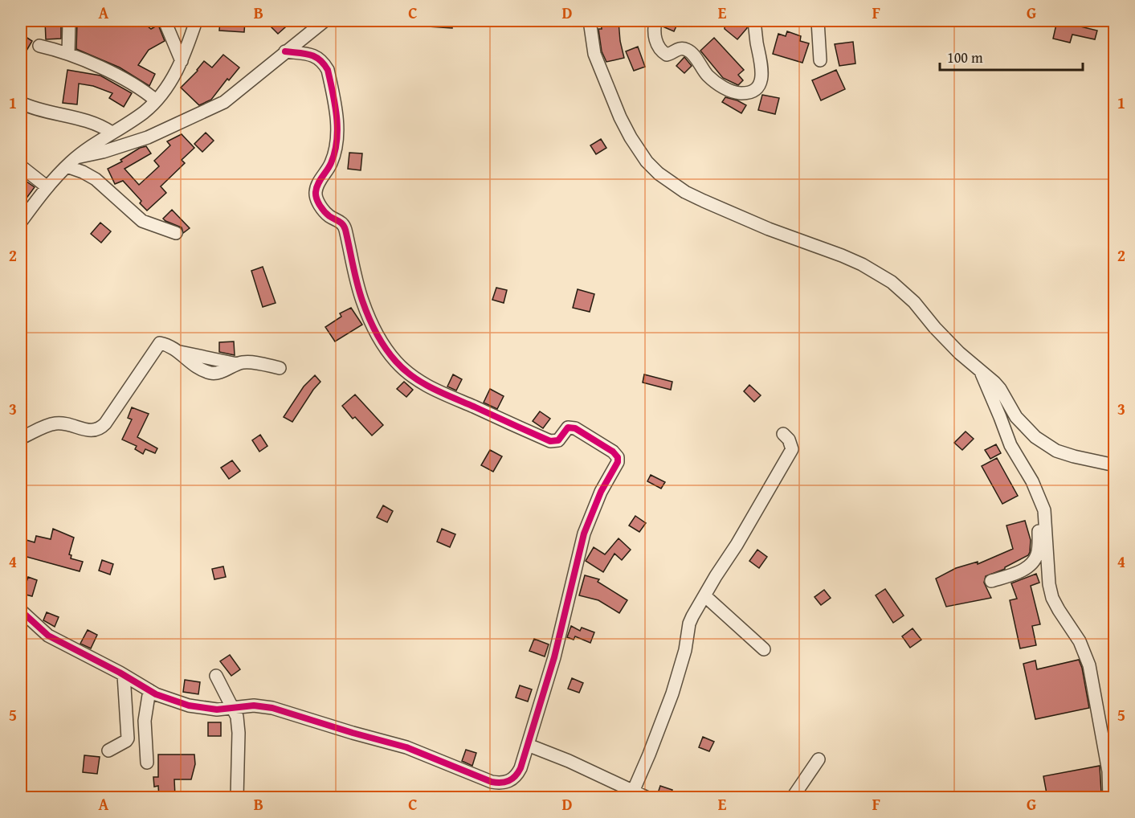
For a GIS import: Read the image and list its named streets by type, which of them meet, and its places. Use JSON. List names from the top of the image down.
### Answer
{
  "scale_bar": "100 m",
  "grid": {
    "columns": [
      "A",
      "B",
      "C",
      "D",
      "E",
      "F",
      "G"
    ],
    "rows": [
      "1",
      "2",
      "3",
      "4",
      "5"
    ]
  }
}
